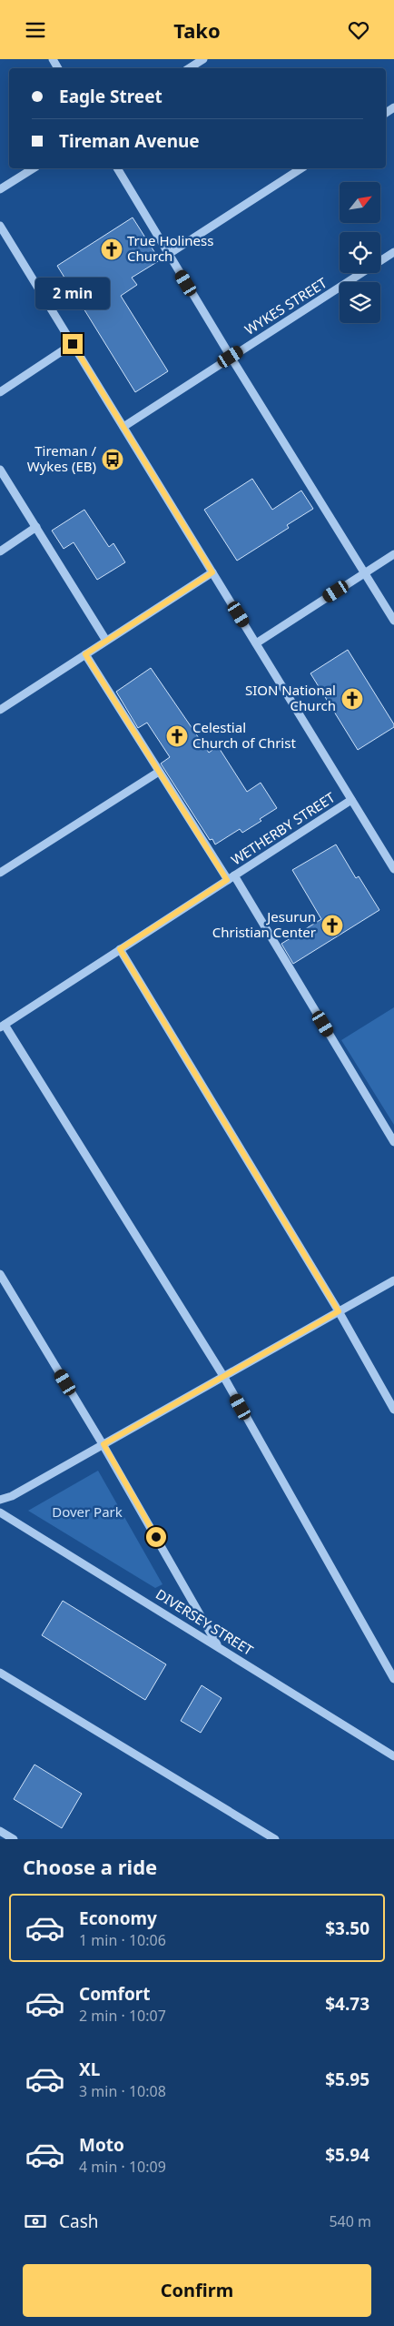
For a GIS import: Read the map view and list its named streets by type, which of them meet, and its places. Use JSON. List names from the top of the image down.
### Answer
{
  "streets": {
    "street": ["WYKES STREET", "WETHERBY STREET", "DIVERSEY STREET"]
  },
  "parks": ["Dover Park"],
  "places": {
    "church": [
      "True Holiness Church",
      "SION National Church",
      "Celestial Church of Christ",
      "Jesurun Christian Center"
    ],
    "bus stop": ["Tireman / Wykes (EB)"]
  },
  "north": "top right",
  "page": {
    "header": "Tako",
    "banner": ["Eagle Street", "Tireman Avenue"],
    "bubble": "2 min",
    "heading": "Choose a ride",
    "list": [
      {
        "name": "Economy",
        "note": "1 min · 10:06",
        "value": "$3.50"
      },
      {
        "name": "Comfort",
        "note": "2 min · 10:07",
        "value": "$4.73"
      },
      {
        "name": "XL",
        "note": "3 min · 10:08",
        "value": "$5.95"
      },
      {
        "name": "Moto",
        "note": "4 min · 10:09",
        "value": "$5.94"
      }
    ],
    "pay": ["Cash", "540 m"],
    "buttons": "Confirm"
  }
}
